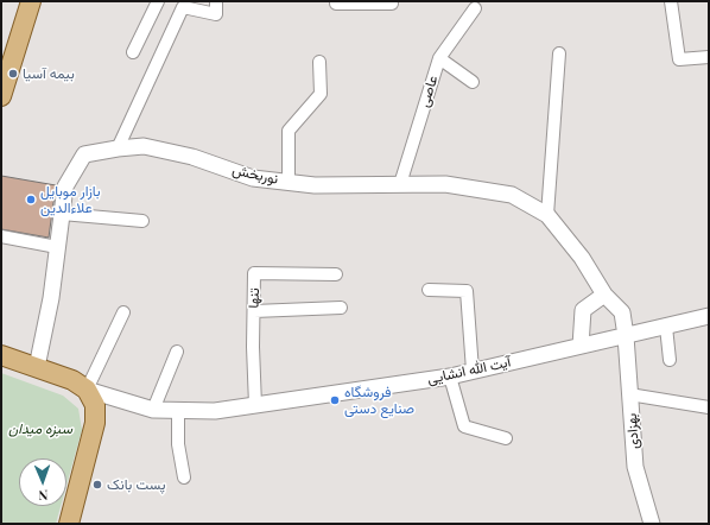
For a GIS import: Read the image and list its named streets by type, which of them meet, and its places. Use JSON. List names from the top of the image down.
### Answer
{
  "streets": {
    "street": [
      "عاصی",
      "نوربخش",
      "تنها",
      "آیت الله انشایی",
      "بهزادی"
    ]
  },
  "crossings": [
    ["عاصی", "نوربخش"],
    ["نوربخش", "آیت الله انشایی"],
    ["نوربخش", "بهزادی"],
    ["تنها", "آیت الله انشایی"],
    ["آیت الله انشایی", "بهزادی"]
  ],
  "parks": ["سبزه میدان"],
  "places": [
    "بیمه آسیا",
    "بازار موبایل علاءالدین",
    "فروشگاه صنایع دستی",
    "پست بانک"
  ],
  "north": "bottom"
}
